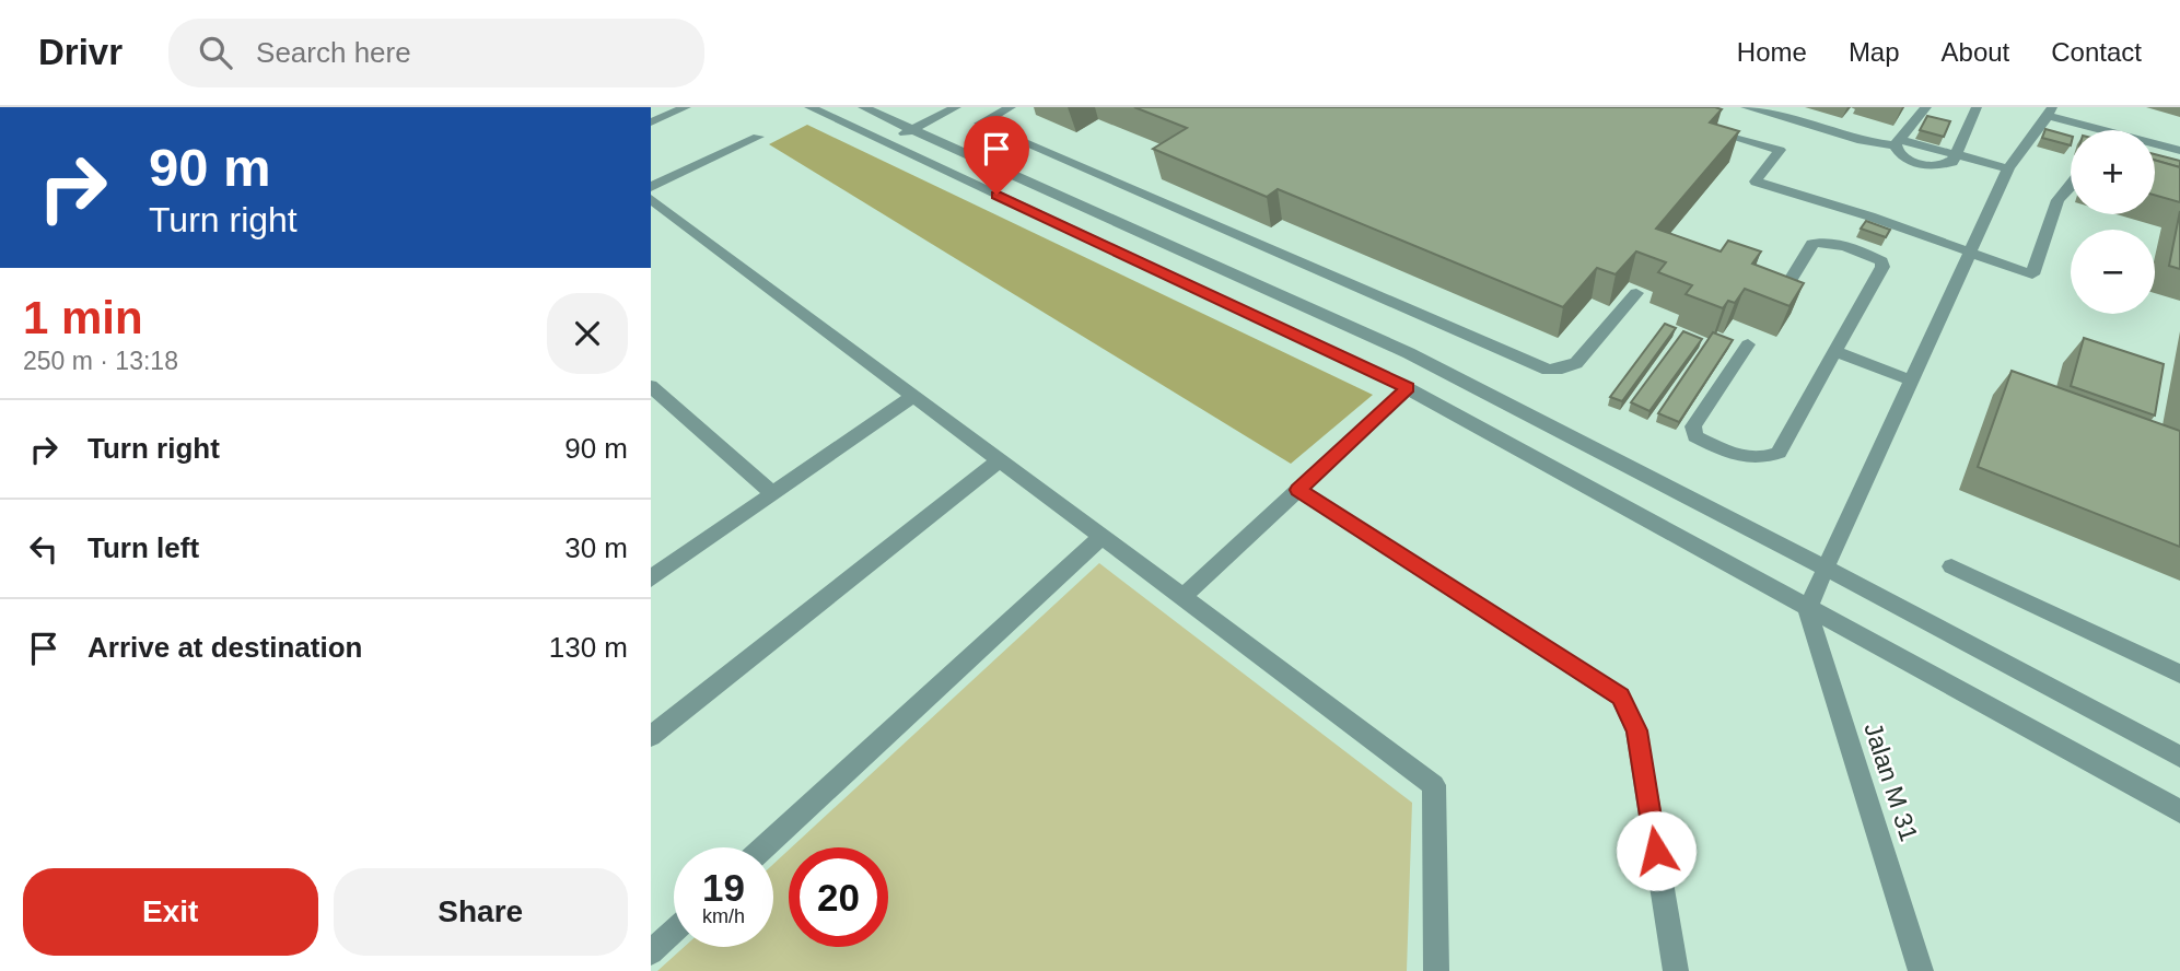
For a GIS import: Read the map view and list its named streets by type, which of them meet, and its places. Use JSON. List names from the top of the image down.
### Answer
{
  "streets": {
    "street": ["Jalan M 31"]
  },
  "page": {
    "header": "Drivr",
    "search": "Search here",
    "nav": [
      "Home",
      "Map",
      "About",
      "Contact"
    ],
    "turn": ["90 m", "Turn right"],
    "map_buttons": ["+", "−"],
    "heading": ["1 min", "250 m · 13:18"],
    "list": [
      {
        "name": "Turn right",
        "value": "90 m"
      },
      {
        "name": "Turn left",
        "value": "30 m"
      },
      {
        "name": "Arrive at destination",
        "value": "130 m"
      }
    ],
    "speed": "19 km/h",
    "limit": "20",
    "buttons": ["Exit", "Share"]
  }
}
